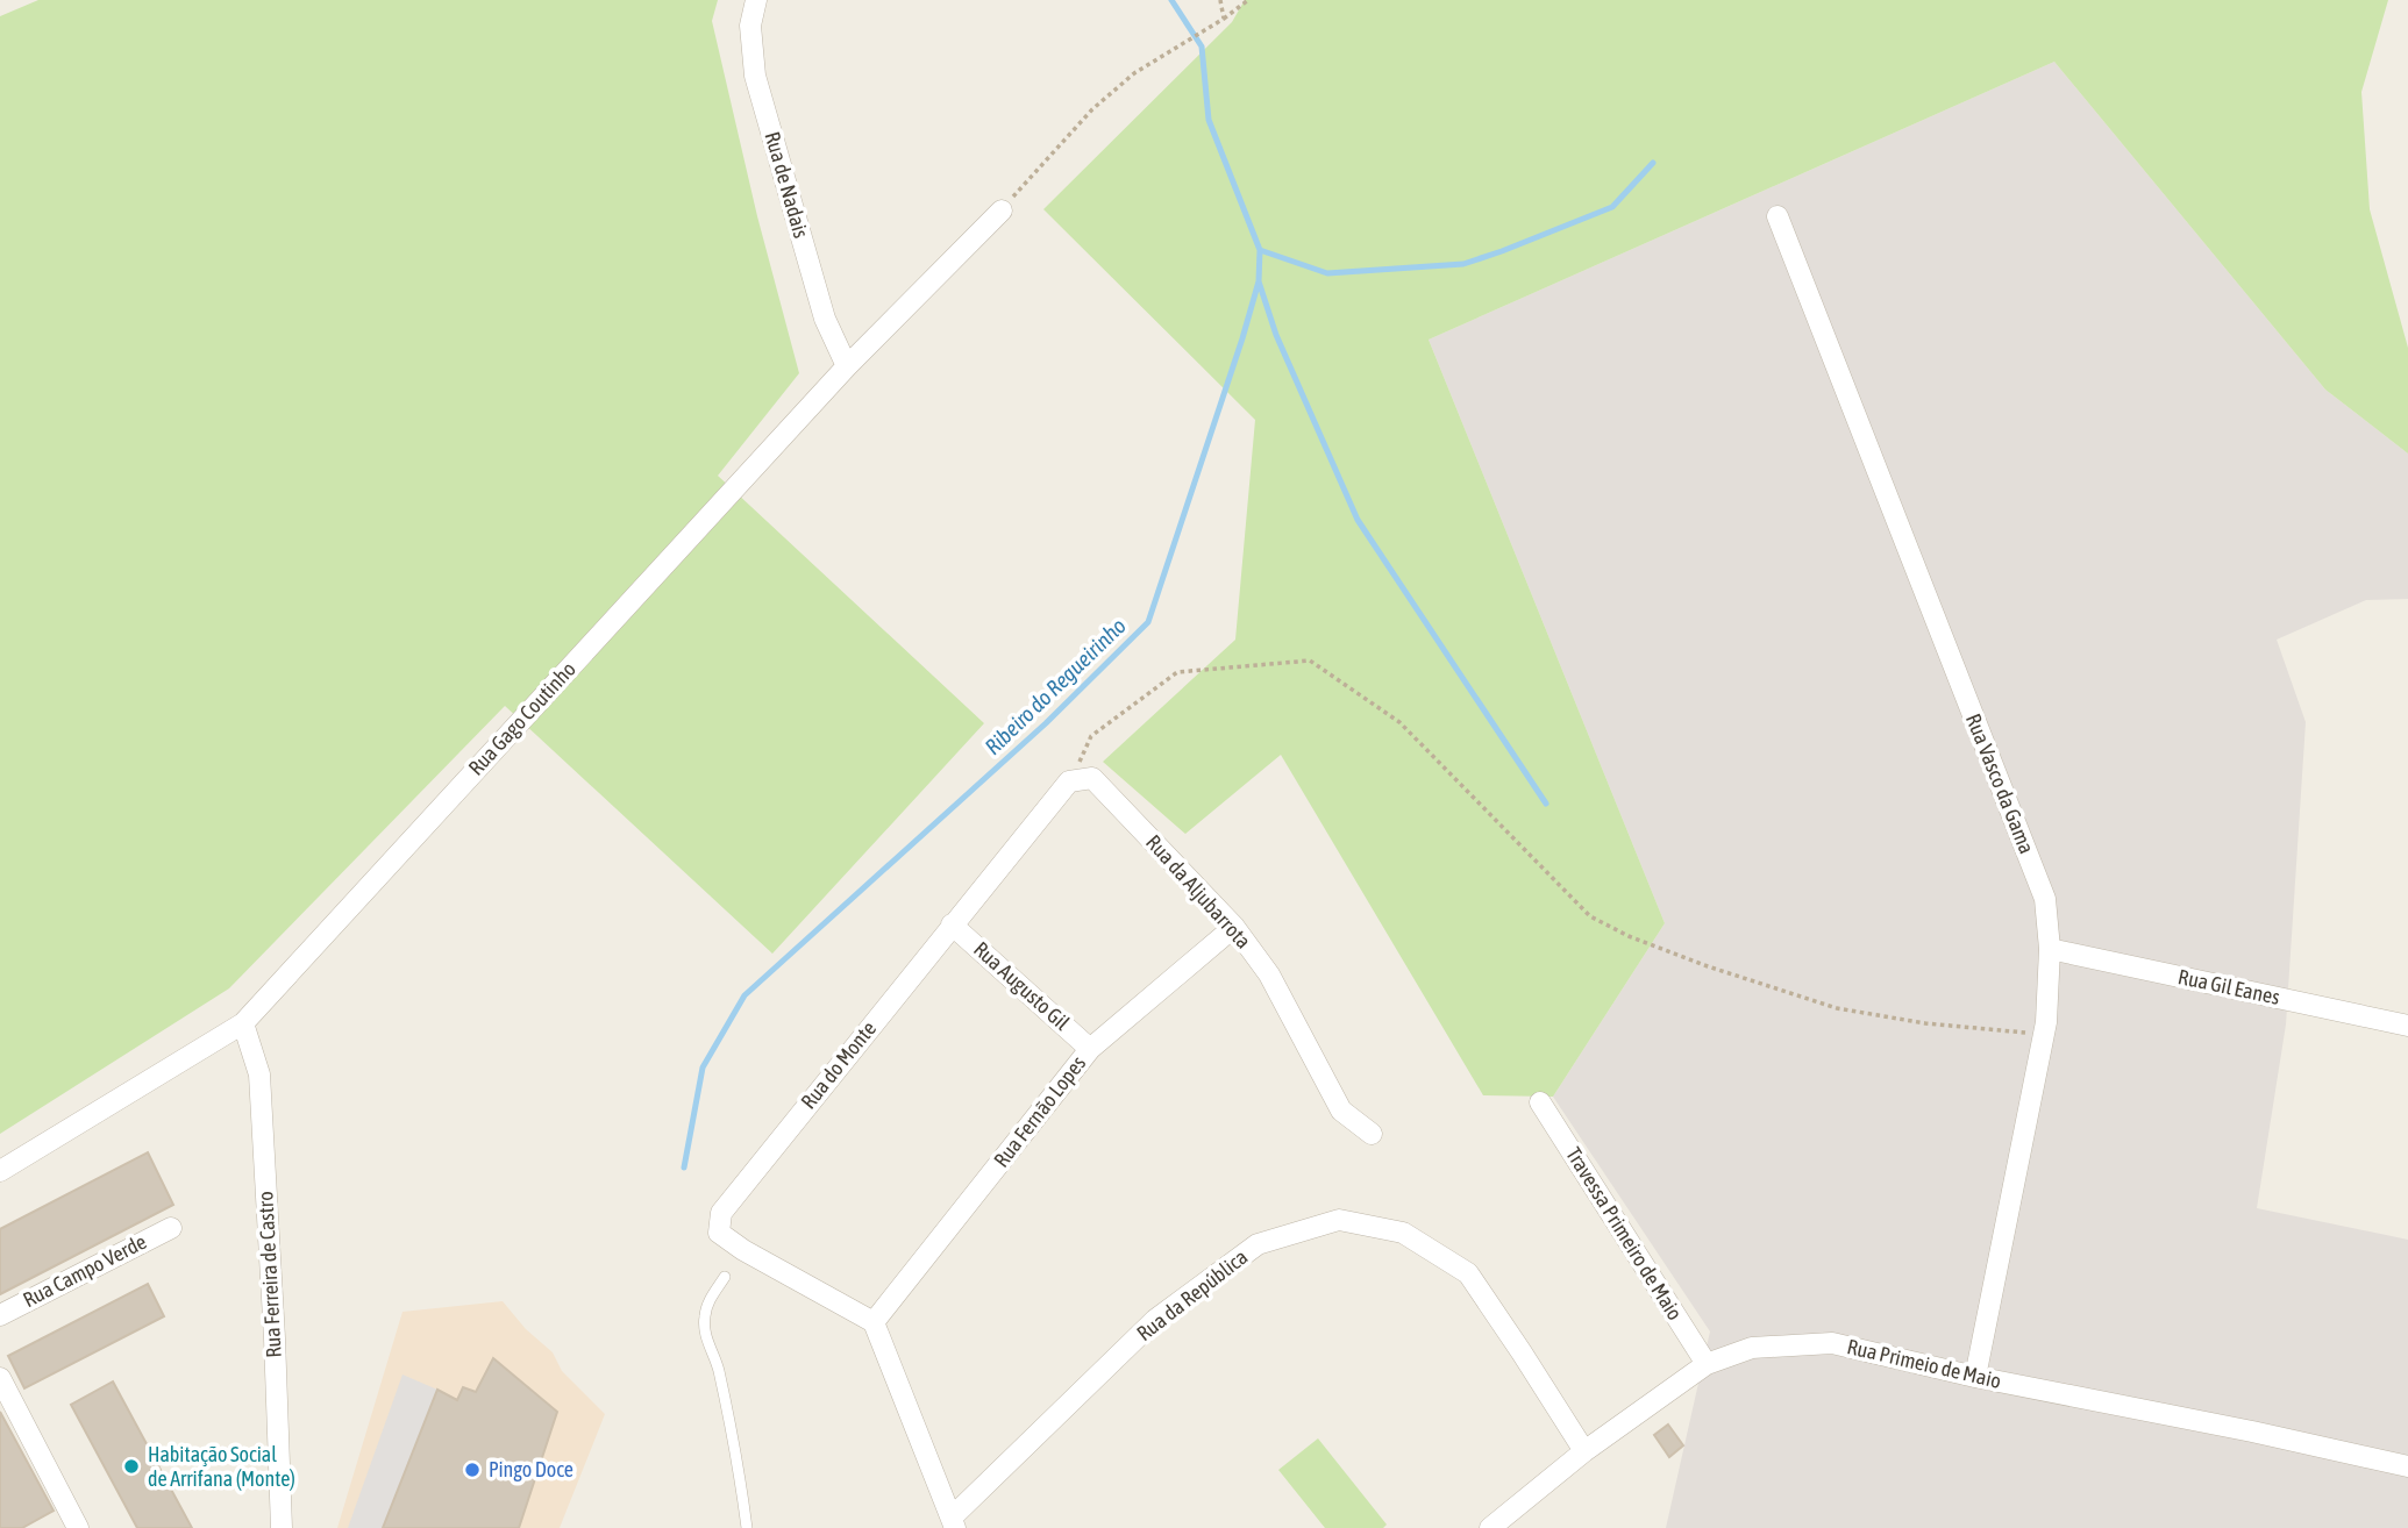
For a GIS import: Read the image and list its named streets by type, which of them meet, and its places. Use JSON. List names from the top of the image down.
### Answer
{
  "streets": {
    "street": [
      "Rua de Nadais",
      "Rua Gago Coutinho",
      "Rua Vasco da Gama",
      "Rua da Aljubarrota",
      "Rua Augusto Gil",
      "Rua Gil Eanes",
      "Rua do Monte",
      "Rua Fernão Lopes",
      "Travessa Primeiro de Maio",
      "Rua Campo Verde",
      "Rua Ferreira de Castro",
      "Rua da República",
      "Rua Primeio de Maio"
    ]
  },
  "crossings": [
    ["Rua de Nadais", "Rua Gago Coutinho"],
    ["Rua Gago Coutinho", "Rua Ferreira de Castro"],
    ["Rua Vasco da Gama", "Rua Gil Eanes"],
    ["Rua Vasco da Gama", "Rua Primeio de Maio"],
    ["Rua da Aljubarrota", "Rua do Monte"],
    ["Rua da Aljubarrota", "Rua Fernão Lopes"],
    ["Rua Augusto Gil", "Rua do Monte"],
    ["Rua Augusto Gil", "Rua Fernão Lopes"],
    ["Rua do Monte", "Rua Fernão Lopes"],
    ["Travessa Primeiro de Maio", "Rua Primeio de Maio"],
    ["Rua da República", "Rua Primeio de Maio"]
  ],
  "water": ["Ribeiro do Regueirinho"],
  "places": ["Habitação Social de Arrifana (Monte)", "Pingo Doce"]
}
